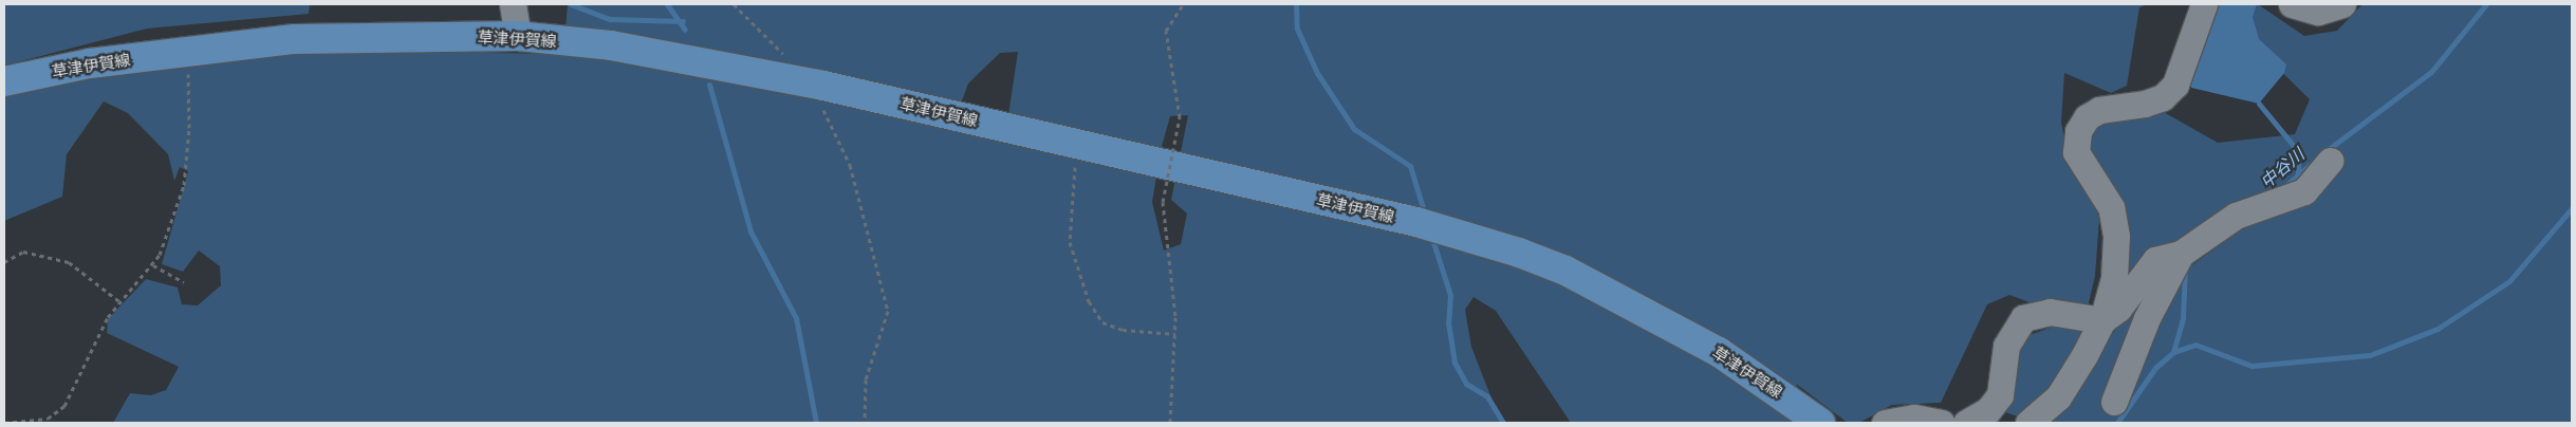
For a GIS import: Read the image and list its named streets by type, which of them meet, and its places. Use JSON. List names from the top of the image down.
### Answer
{
  "streets": {
    "main road": ["草津伊賀線"]
  },
  "water": ["中谷川"]
}
